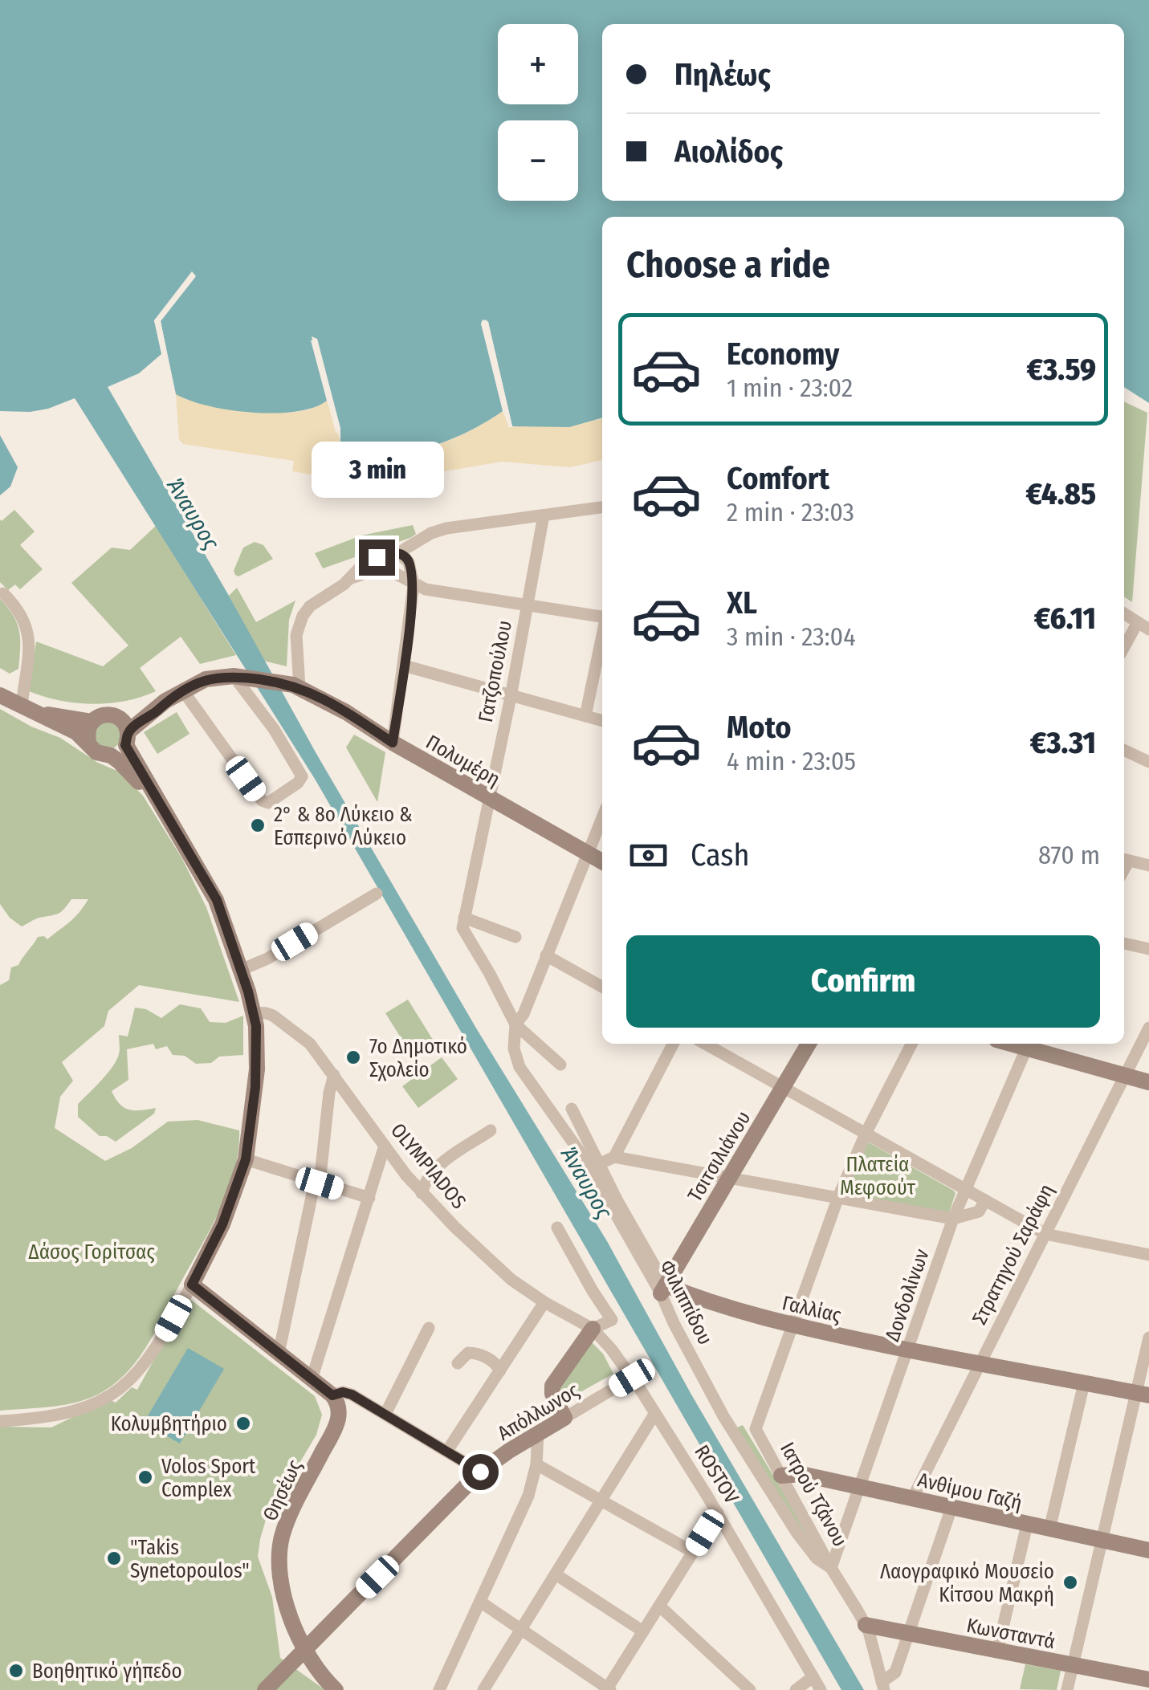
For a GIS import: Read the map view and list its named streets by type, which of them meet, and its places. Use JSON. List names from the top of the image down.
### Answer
{
  "streets": {
    "main road": [
      "Πολυμέρη",
      "Τσιτσιλιάνου",
      "Γαλλίας",
      "Απόλλωνος",
      "Θησέως",
      "Ανθίμου Γαζή",
      "Κωνσταντά"
    ],
    "street": [
      "Γατζοπούλου",
      "OLYMPIADOS",
      "Στρατηγού Σαράφη",
      "Δονδολίνων",
      "Φιλιππίδου",
      "ROSTOV",
      "Ιατρού Τζάνου"
    ]
  },
  "crossings": [
    ["Γατζοπούλου", "Πολυμέρη"],
    ["Γατζοπούλου", "Φιλιππίδου"],
    ["Τσιτσιλιάνου", "Φιλιππίδου"],
    ["Τσιτσιλιάνου", "Γαλλίας"],
    ["OLYMPIADOS", "ROSTOV"],
    ["Στρατηγού Σαράφη", "Γαλλίας"],
    ["Στρατηγού Σαράφη", "Ανθίμου Γαζή"],
    ["Δονδολίνων", "Φιλιππίδου"],
    ["Δονδολίνων", "Γαλλίας"],
    ["Δονδολίνων", "Ανθίμου Γαζή"],
    ["Δονδολίνων", "Ιατρού Τζάνου"],
    ["Φιλιππίδου", "Γαλλίας"],
    ["Φιλιππίδου", "Ιατρού Τζάνου"],
    ["Φιλιππίδου", "Κωνσταντά"],
    ["Γαλλίας", "Ιατρού Τζάνου"],
    ["Απόλλωνος", "ROSTOV"],
    ["Απόλλωνος", "Θησέως"],
    ["Ανθίμου Γαζή", "Ιατρού Τζάνου"]
  ],
  "water": ["Άναυρος"],
  "parks": ["Πλατεία Μεφσούτ", "Δάσος Γορίτσας"],
  "places": [
    "2° & 8ο Λύκειο & Εσπερινό Λύκειο",
    "7ο Δημοτικό Σχολείο",
    "Κολυμβητήριο",
    "Volos Sport Complex",
    "\"Takis Synetopoulos\"",
    "Λαογραφικό Μουσείο Κίτσου Μακρή",
    "Βοηθητικό γήπεδο"
  ],
  "page": {
    "map_buttons": ["+", "−"],
    "banner": ["Πηλέως", "Αιολίδος"],
    "heading": "Choose a ride",
    "list": [
      {
        "name": "Economy",
        "note": "1 min · 23:02",
        "value": "€3.59"
      },
      {
        "name": "Comfort",
        "note": "2 min · 23:03",
        "value": "€4.85"
      },
      {
        "name": "XL",
        "note": "3 min · 23:04",
        "value": "€6.11"
      },
      {
        "name": "Moto",
        "note": "4 min · 23:05",
        "value": "€3.31"
      }
    ],
    "bubble": "3 min",
    "pay": ["Cash", "870 m"],
    "buttons": "Confirm"
  }
}
